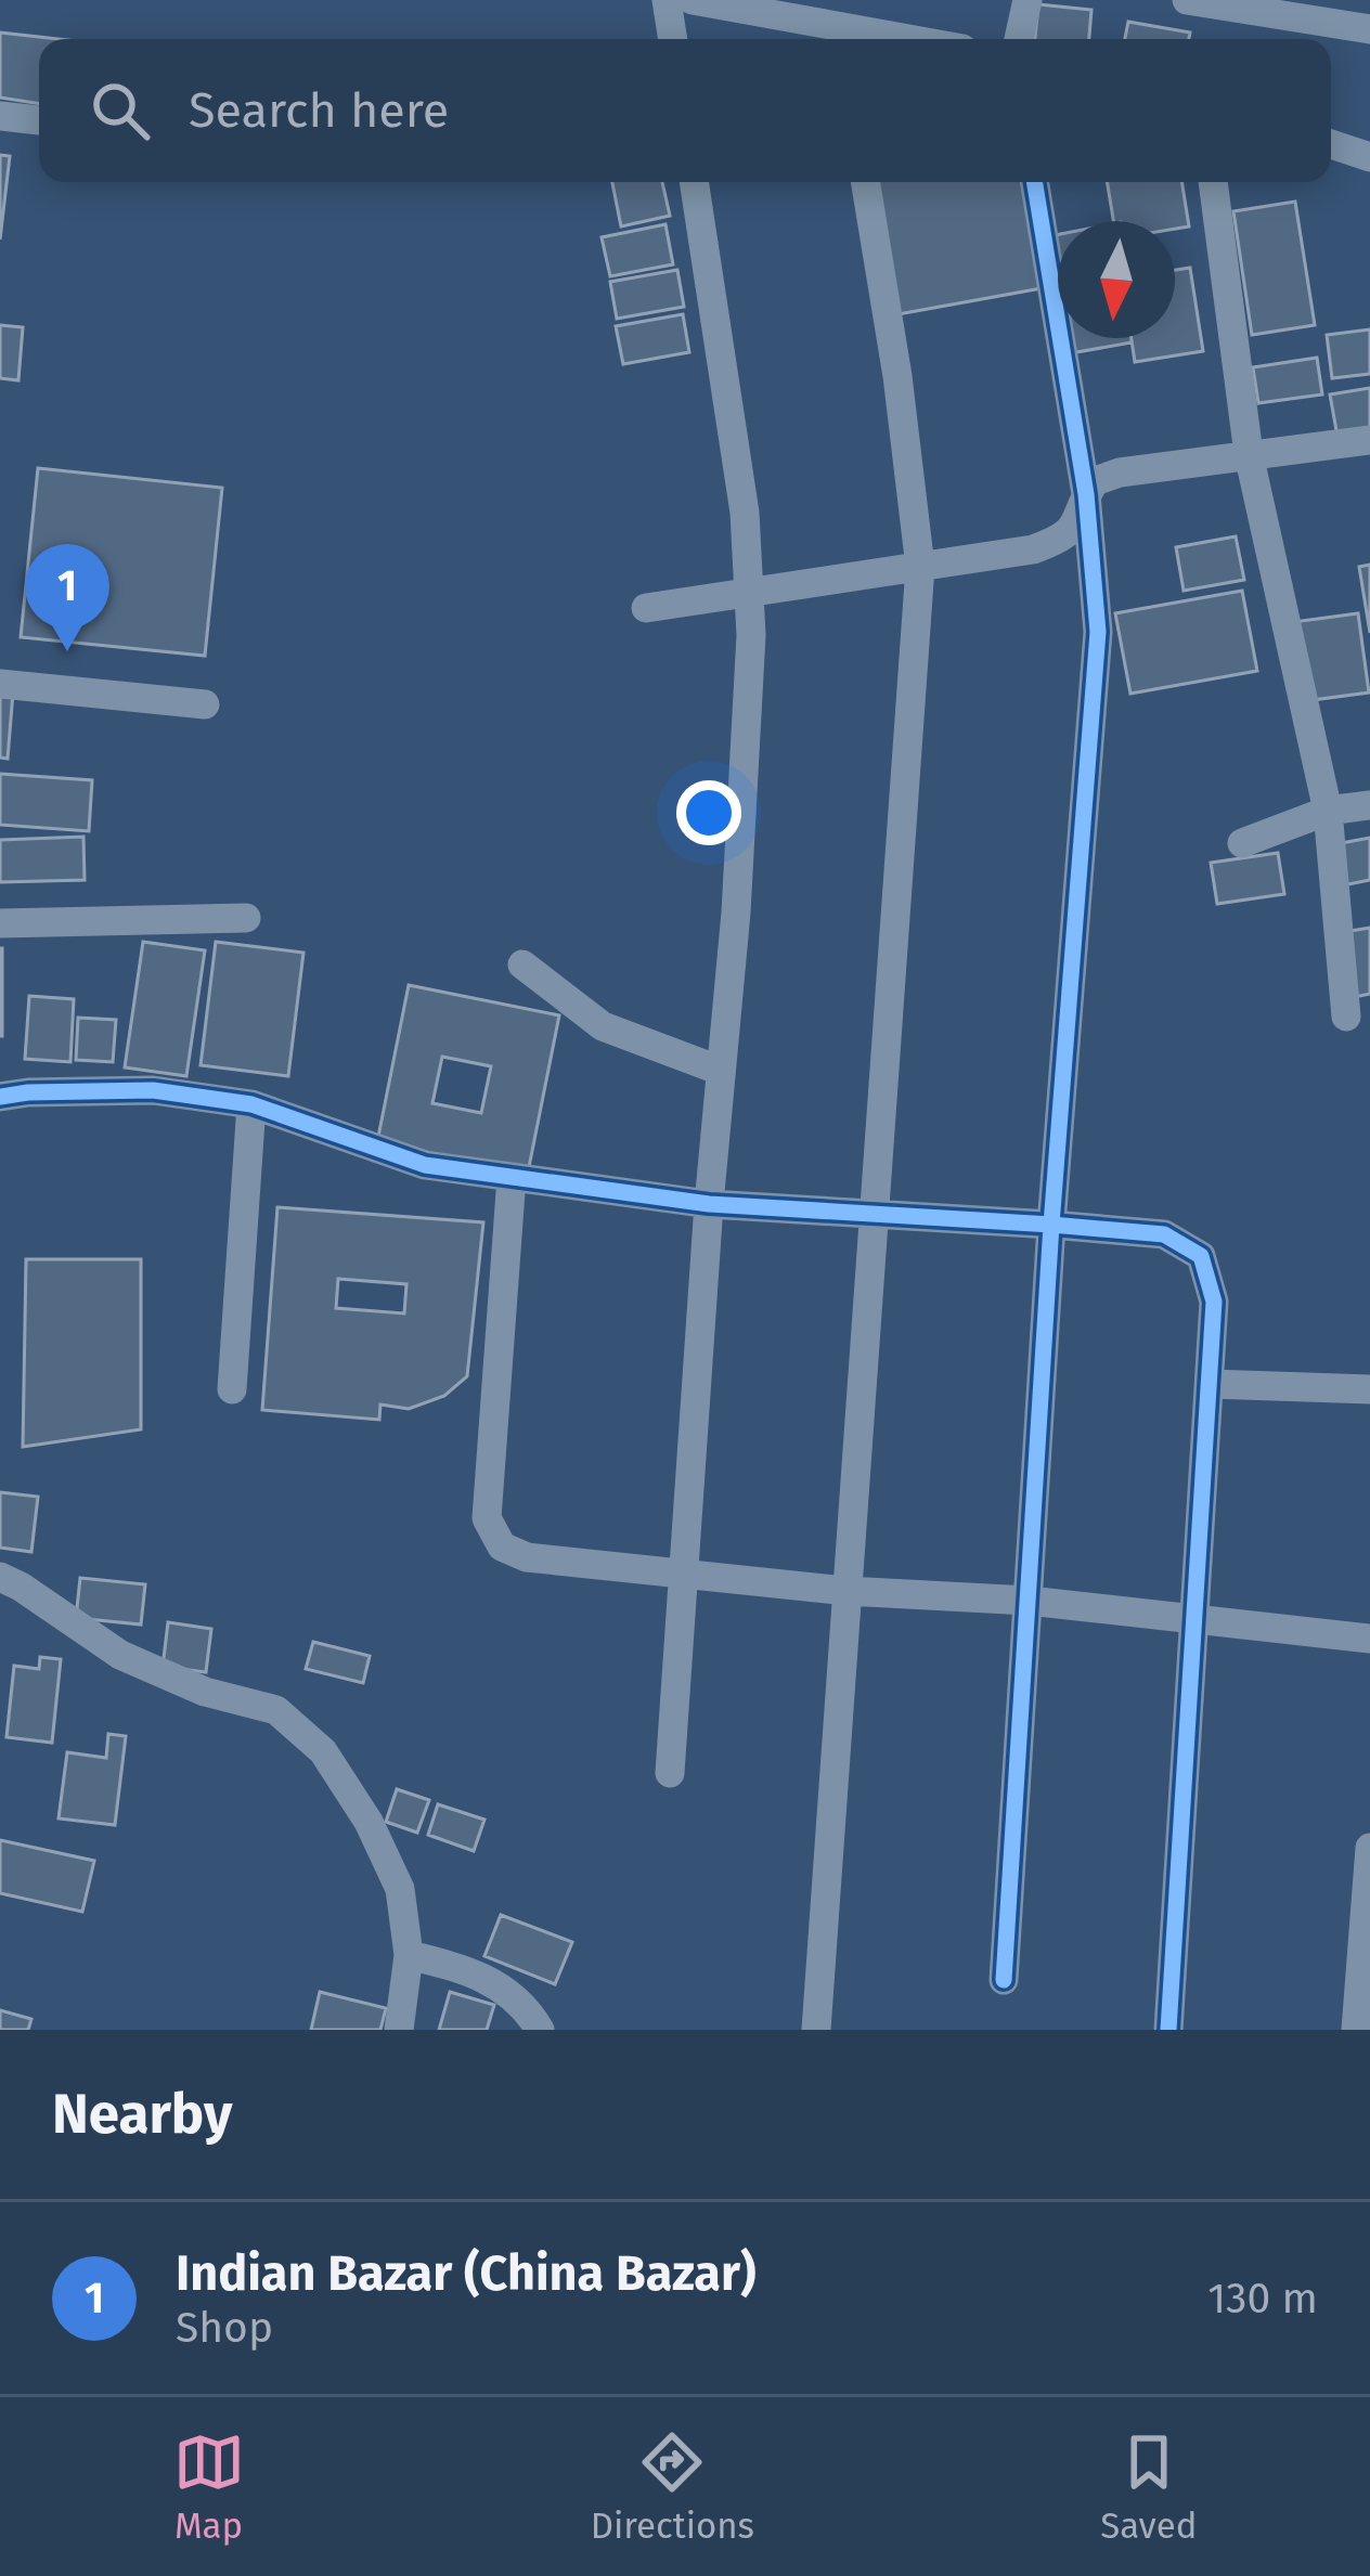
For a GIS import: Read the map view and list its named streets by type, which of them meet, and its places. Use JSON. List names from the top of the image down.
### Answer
{
  "north": "bottom",
  "page": {
    "search": "Search here",
    "pins": "1",
    "heading": "Nearby",
    "list": [
      {
        "mark": "1",
        "name": "Indian Bazar (China Bazar)",
        "note": "Shop",
        "value": "130 m"
      }
    ],
    "nav": ["Map", "Directions", "Saved"]
  }
}
